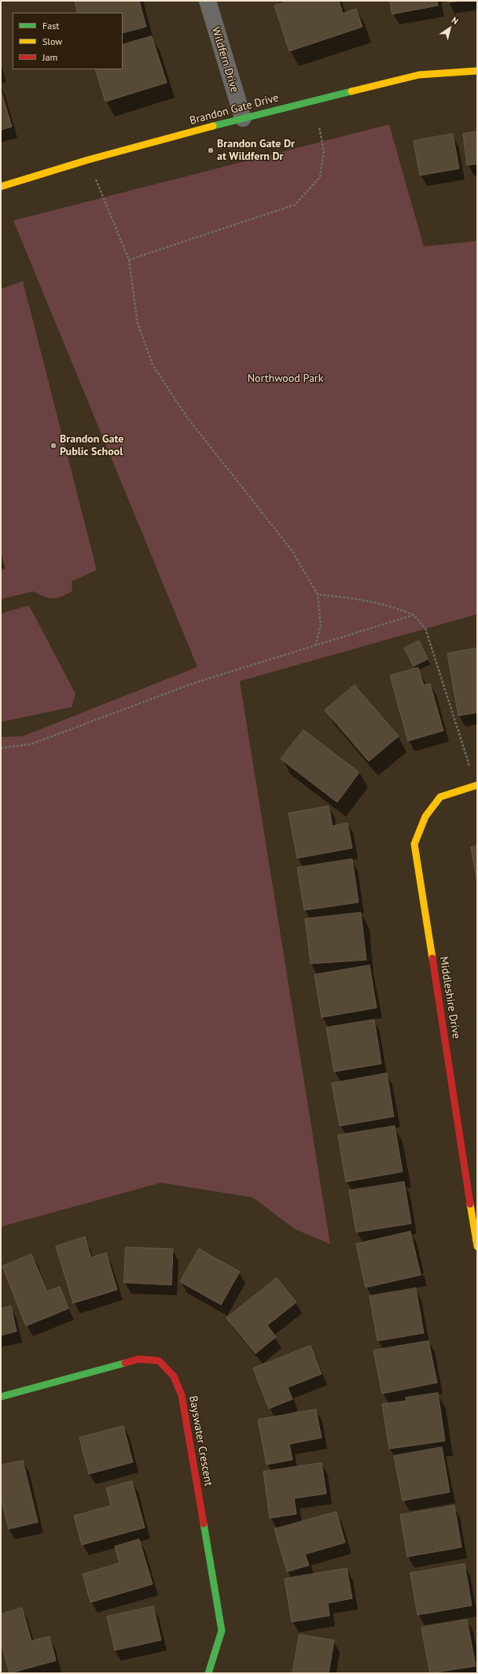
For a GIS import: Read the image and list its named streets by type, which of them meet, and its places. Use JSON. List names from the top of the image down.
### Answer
{
  "streets": {
    "street": [
      "Wildfern Drive",
      "Brandon Gate Drive",
      "Middleshire Drive",
      "Bayswater Crescent"
    ]
  },
  "crossings": [
    ["Wildfern Drive", "Brandon Gate Drive"]
  ],
  "parks": ["Northwood Park"],
  "places": ["Brandon Gate Dr at Wildfern Dr", "Brandon Gate Public School"],
  "legend": ["Fast", "Slow", "Jam"],
  "north": "top right"
}
